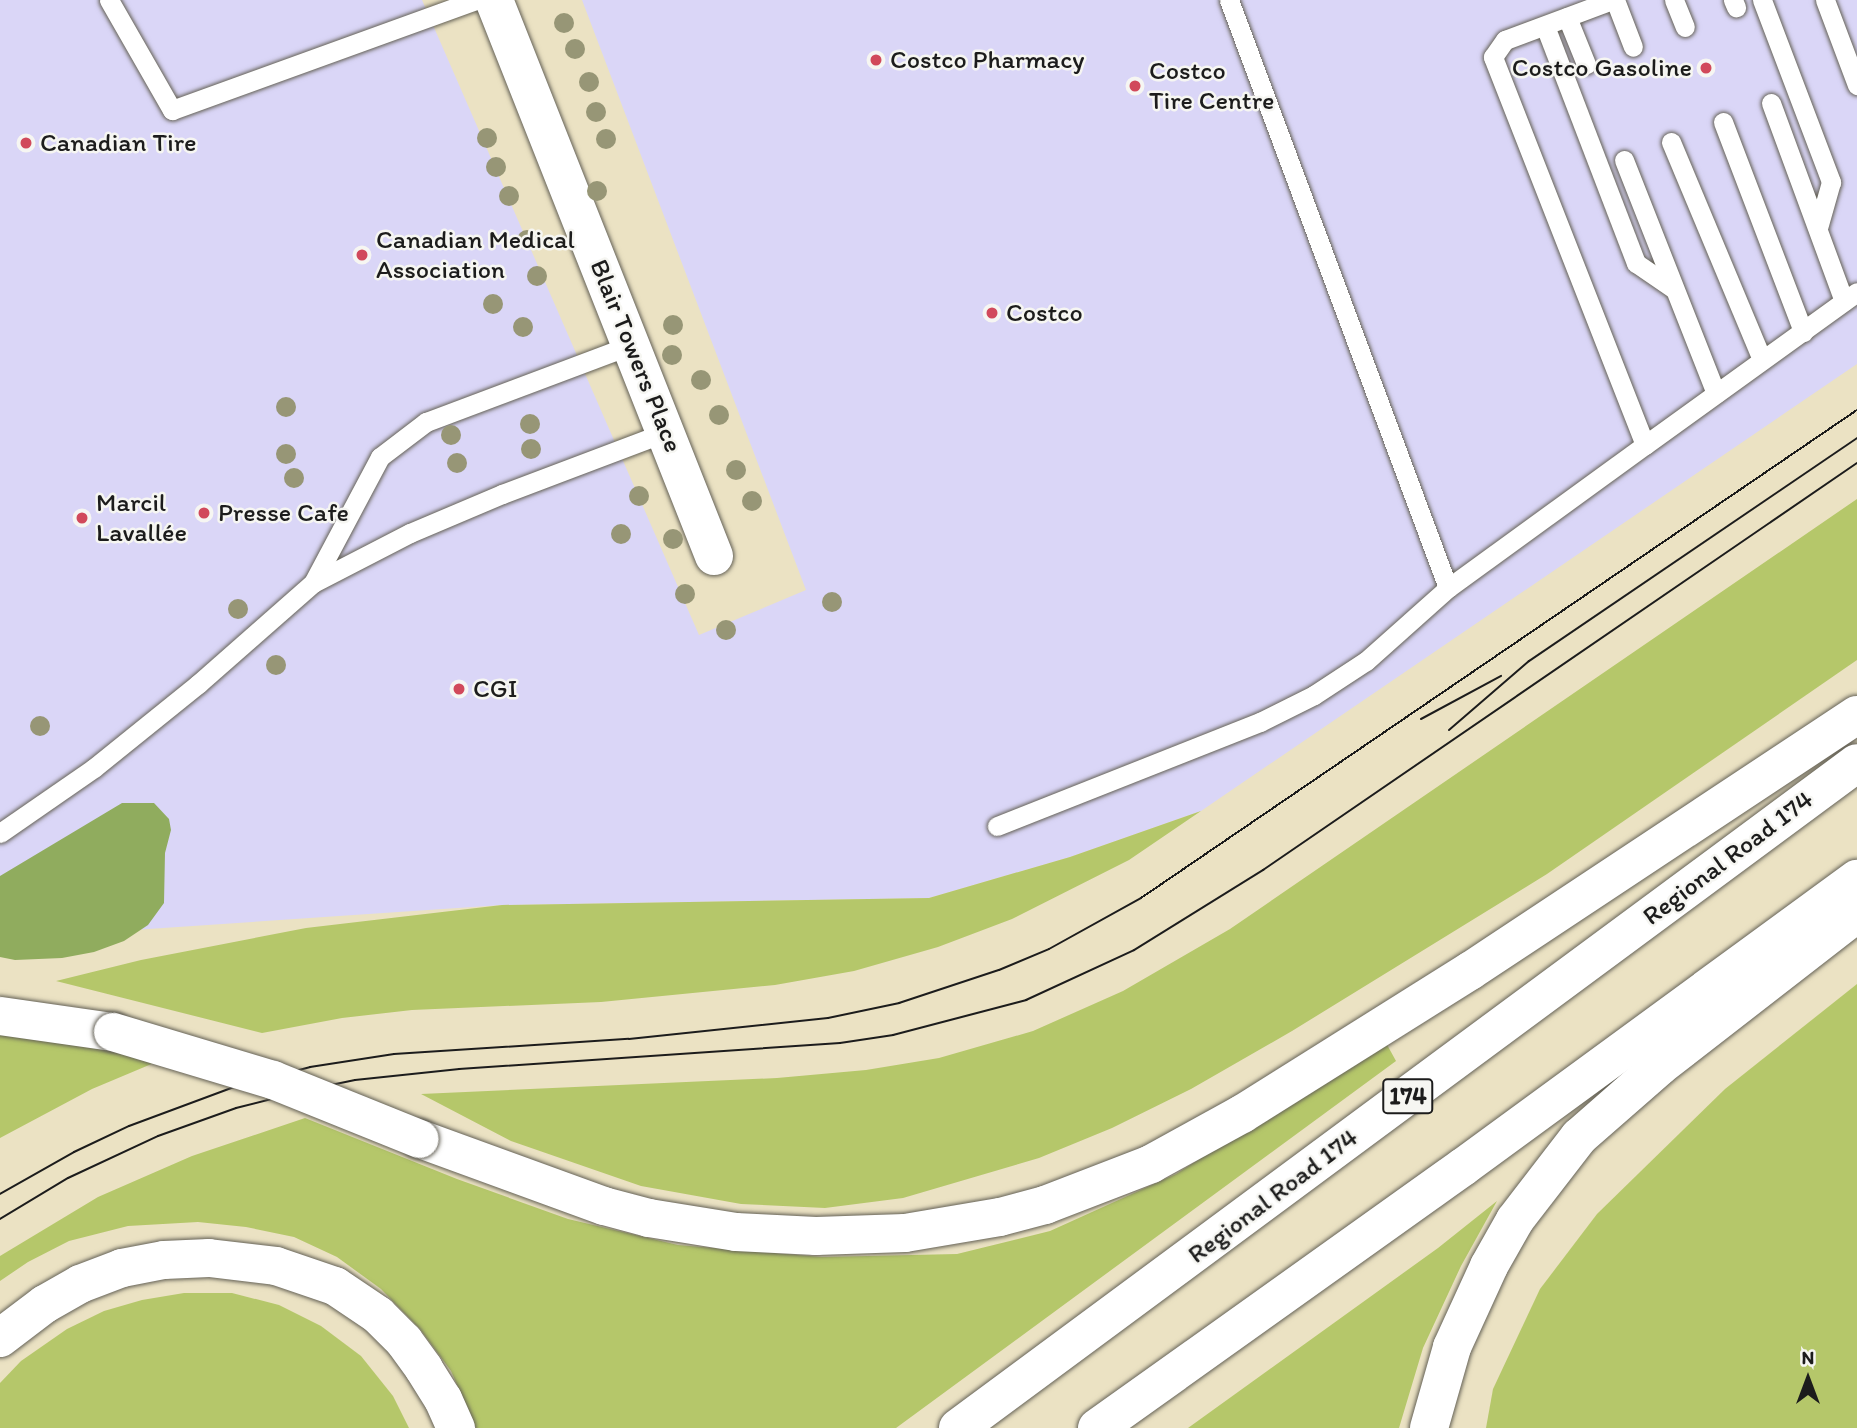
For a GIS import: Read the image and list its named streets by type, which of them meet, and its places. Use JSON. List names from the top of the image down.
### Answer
{
  "streets": {
    "main road": ["Blair Towers Place", "Regional Road 174", "174"]
  },
  "places": [
    "Costco Pharmacy",
    "Costco Gasoline",
    "Costco Tire Centre",
    "Canadian Tire",
    "Canadian Medical Association",
    "Costco",
    "Presse Cafe",
    "Marcil Lavallée",
    "CGI"
  ],
  "north": "top"
}
